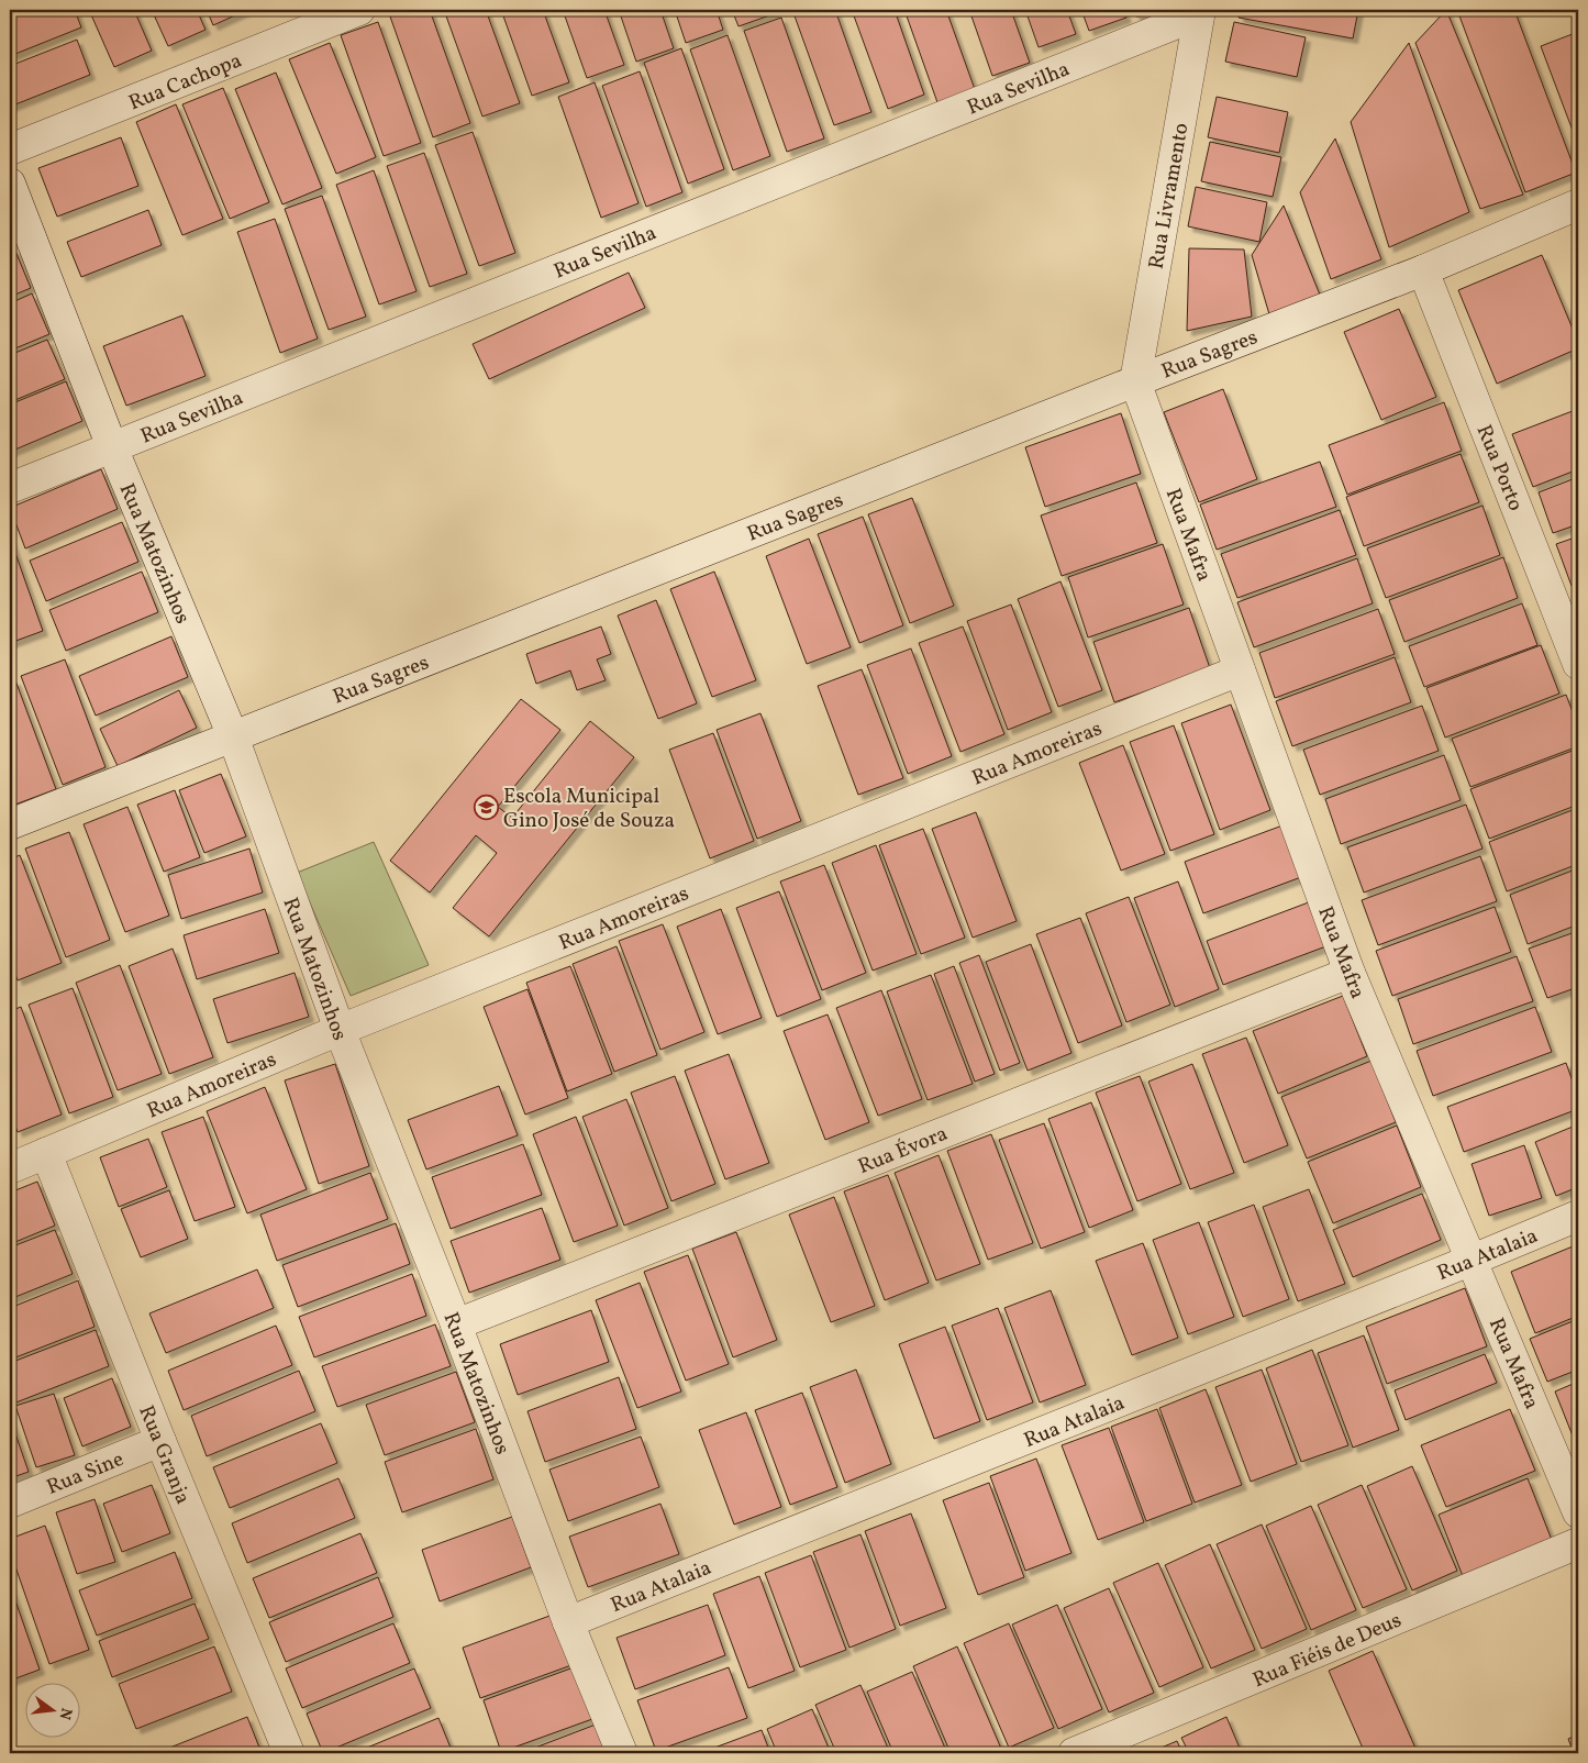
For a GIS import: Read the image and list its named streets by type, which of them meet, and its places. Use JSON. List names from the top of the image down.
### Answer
{
  "streets": {
    "street": [
      "Rua Cachopa",
      "Rua Sevilha",
      "Rua Livramento",
      "Rua Sagres",
      "Rua Porto",
      "Rua Mafra",
      "Rua Matozinhos",
      "Rua Amoreiras",
      "Rua Évora",
      "Rua Atalaia",
      "Rua Granja",
      "Rua Sine",
      "Rua Fiéis de Deus"
    ]
  },
  "crossings": [
    ["Rua Sevilha", "Rua Livramento"],
    ["Rua Sevilha", "Rua Matozinhos"],
    ["Rua Livramento", "Rua Sagres"],
    ["Rua Livramento", "Rua Mafra"],
    ["Rua Sagres", "Rua Porto"],
    ["Rua Sagres", "Rua Mafra"],
    ["Rua Sagres", "Rua Matozinhos"],
    ["Rua Mafra", "Rua Amoreiras"],
    ["Rua Mafra", "Rua Évora"],
    ["Rua Mafra", "Rua Atalaia"],
    ["Rua Matozinhos", "Rua Amoreiras"],
    ["Rua Matozinhos", "Rua Évora"],
    ["Rua Matozinhos", "Rua Atalaia"],
    ["Rua Amoreiras", "Rua Granja"],
    ["Rua Granja", "Rua Sine"]
  ],
  "places": {
    "school or university": ["Escola Municipal Gino José de Souza"]
  },
  "north": "right"
}
